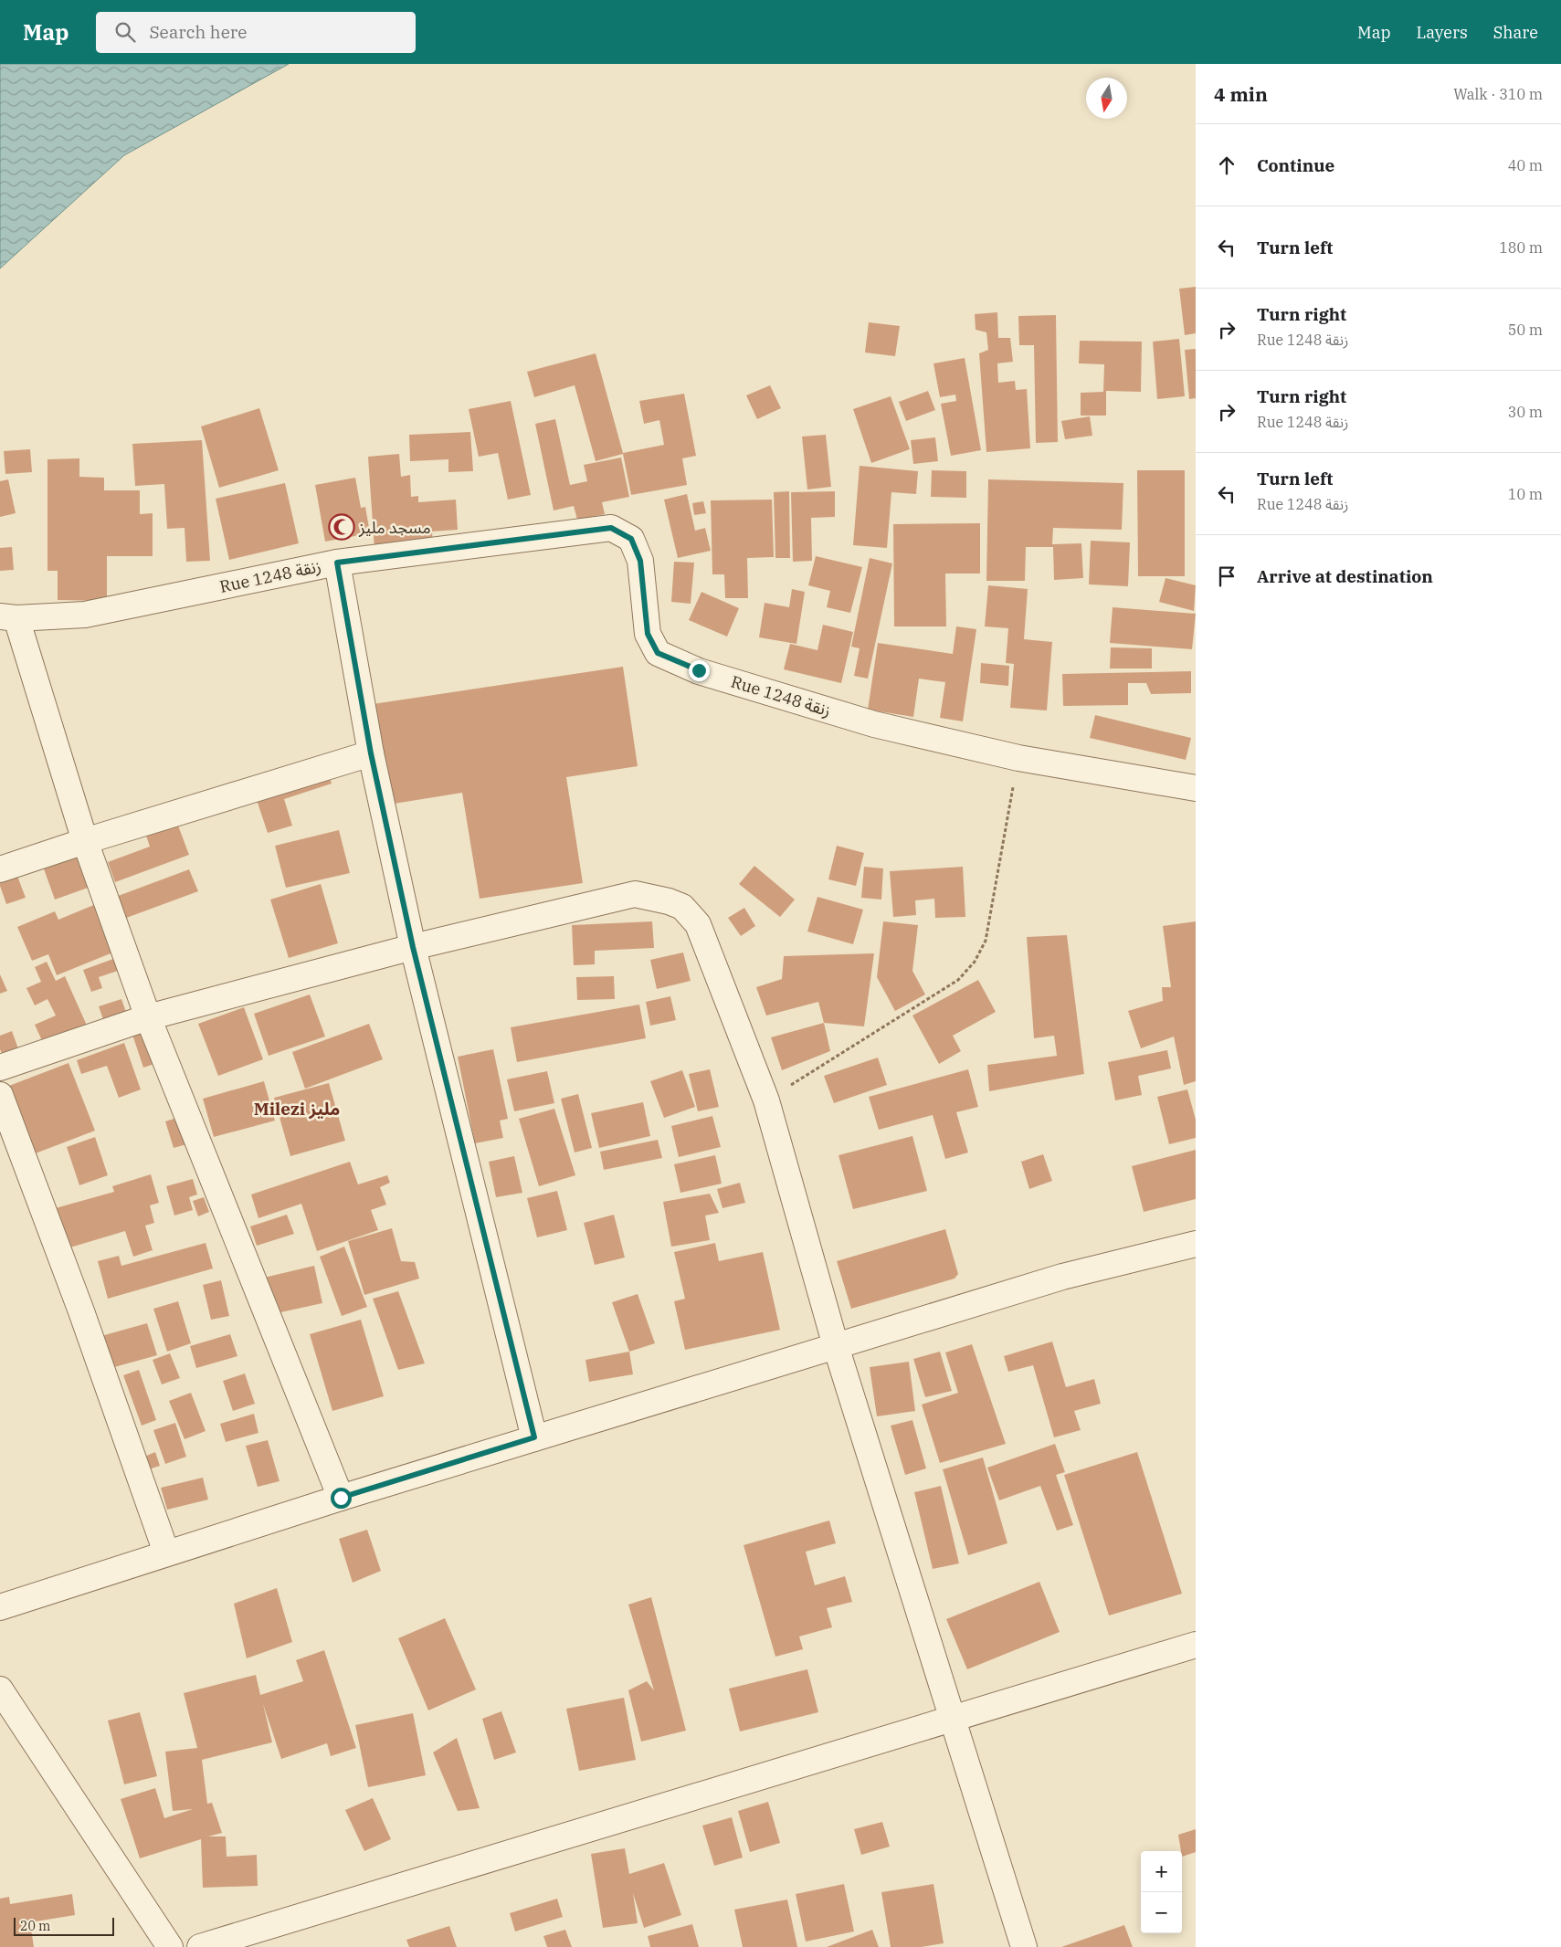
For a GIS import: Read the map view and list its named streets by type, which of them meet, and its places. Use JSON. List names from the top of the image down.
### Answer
{
  "streets": {
    "street": ["Rue 1248 زنقة"]
  },
  "districts": ["Milezi مليز"],
  "places": {
    "mosque": ["مسجد مليز"]
  },
  "scale_bar": "20 m",
  "north": "bottom",
  "page": {
    "header": "Map",
    "search": "Search here",
    "nav": ["Map", "Layers", "Share"],
    "heading": ["4 min", "Walk · 310 m"],
    "list": [
      ["Continue", "40 m"],
      ["Turn left", "180 m"],
      ["Turn right", "Rue 1248 زنقة", "50 m"],
      ["Turn right", "Rue 1248 زنقة", "30 m"],
      ["Turn left", "Rue 1248 زنقة", "10 m"],
      "Arrive at destination"
    ],
    "map_buttons": ["+", "−"],
    "scale": "20 m"
  }
}
